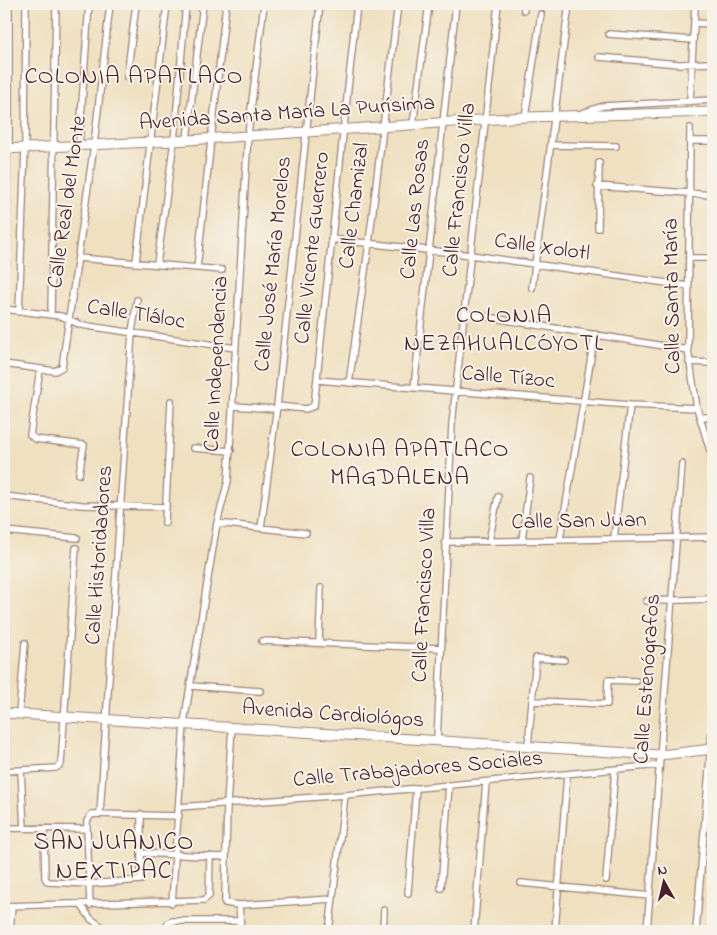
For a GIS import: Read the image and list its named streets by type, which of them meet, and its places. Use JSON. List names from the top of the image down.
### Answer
{
  "streets": {
    "main road": ["Avenida Santa María La Purísima", "Avenida Cardiológos"],
    "street": [
      "Calle Francisco Villa",
      "Calle Real del Monte",
      "Calle Chamizal",
      "Calle Las Rosas",
      "Calle Vicente Guerrero",
      "Calle Xolotl",
      "Calle José María Morelos",
      "Calle Santa María",
      "Calle Tláloc",
      "Calle Independencia",
      "Calle Tízoc",
      "Calle San Juan",
      "Calle Historidadores",
      "Calle Estenógrafos",
      "Calle Trabajadores Sociales"
    ]
  },
  "crossings": [
    ["Avenida Santa María La Purísima", "Calle Francisco Villa"],
    ["Avenida Santa María La Purísima", "Calle Real del Monte"],
    ["Avenida Santa María La Purísima", "Calle Chamizal"],
    ["Avenida Santa María La Purísima", "Calle Las Rosas"],
    ["Avenida Santa María La Purísima", "Calle Vicente Guerrero"],
    ["Avenida Santa María La Purísima", "Calle José María Morelos"],
    ["Avenida Santa María La Purísima", "Calle Independencia"],
    ["Calle Francisco Villa", "Calle Xolotl"],
    ["Calle Francisco Villa", "Calle Tízoc"],
    ["Calle Francisco Villa", "Calle San Juan"],
    ["Calle Francisco Villa", "Avenida Cardiológos"],
    ["Calle Real del Monte", "Calle Tláloc"],
    ["Calle Chamizal", "Calle Xolotl"],
    ["Calle Chamizal", "Calle Tízoc"],
    ["Calle Las Rosas", "Calle Xolotl"],
    ["Calle Las Rosas", "Calle Tízoc"],
    ["Calle Vicente Guerrero", "Calle Xolotl"],
    ["Calle Vicente Guerrero", "Calle José María Morelos"],
    ["Calle Vicente Guerrero", "Calle Tízoc"],
    ["Calle Xolotl", "Calle Santa María"],
    ["Calle Santa María", "Calle Tízoc"],
    ["Calle Tláloc", "Calle Independencia"],
    ["Calle Tláloc", "Calle Historidadores"],
    ["Calle Independencia", "Avenida Cardiológos"],
    ["Calle Independencia", "Calle Trabajadores Sociales"],
    ["Calle San Juan", "Calle Estenógrafos"],
    ["Calle Historidadores", "Avenida Cardiológos"],
    ["Calle Estenógrafos", "Avenida Cardiológos"],
    ["Calle Estenógrafos", "Calle Trabajadores Sociales"]
  ],
  "districts": [
    "COLONIA APATLACO",
    "COLONIA NEZAHUALCÓYOTL",
    "COLONIA APATLACO MAGDALENA",
    "SAN JUANICO NEXTIPAC"
  ],
  "north": "top"
}
